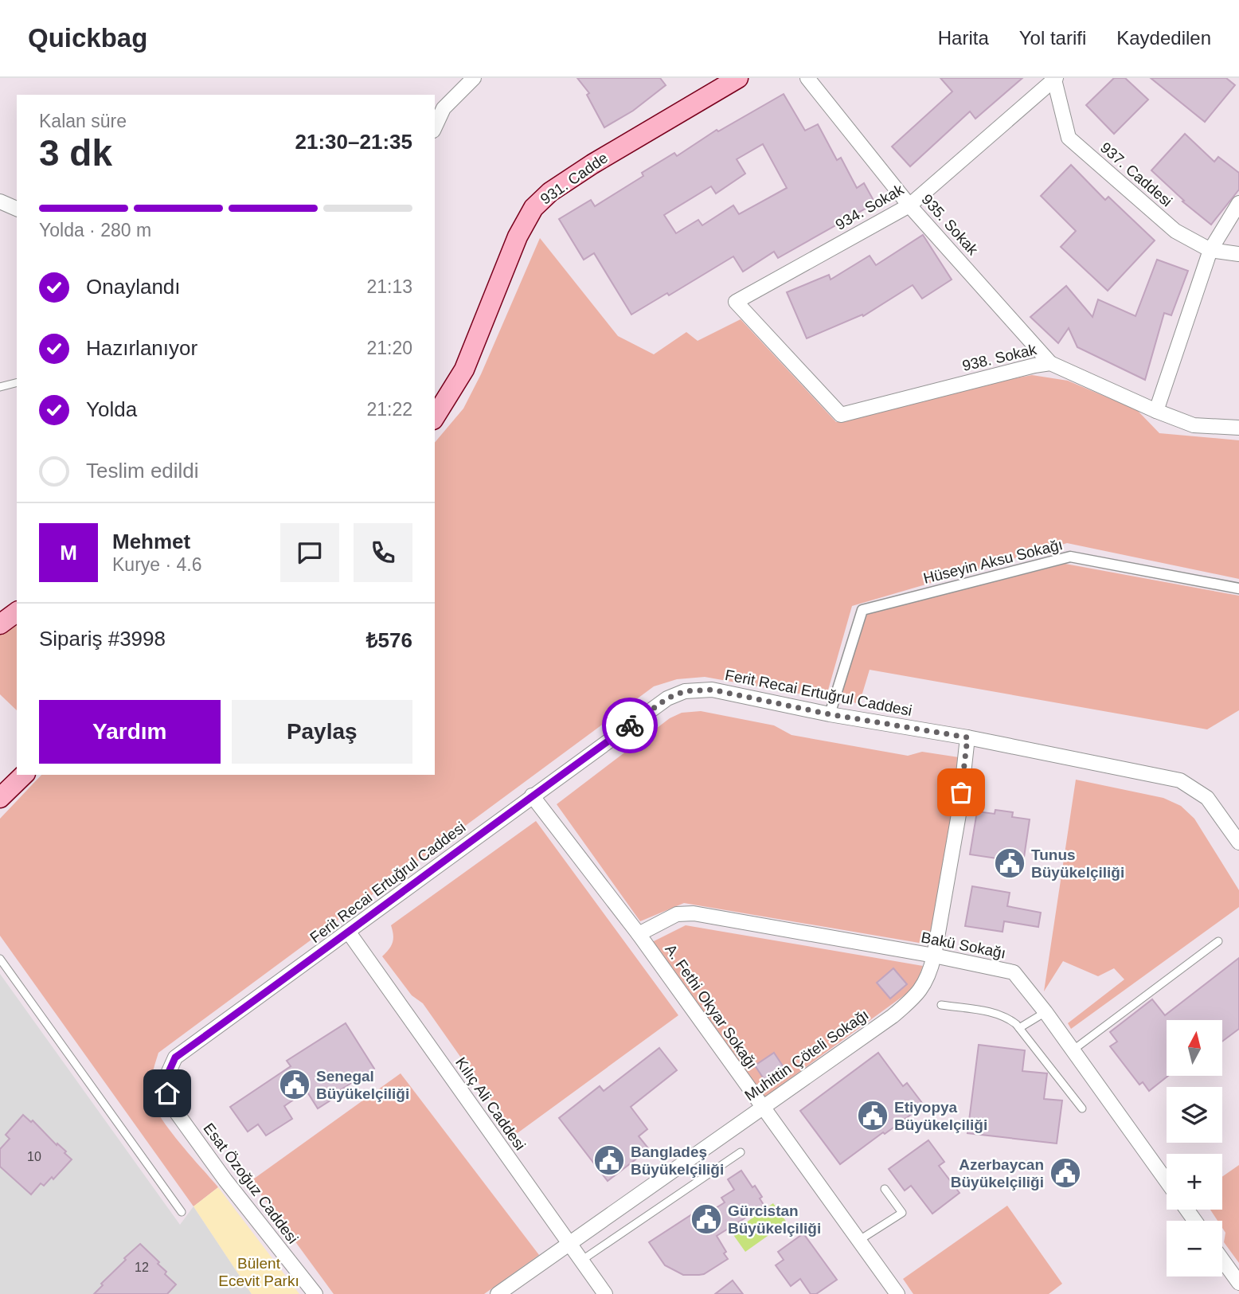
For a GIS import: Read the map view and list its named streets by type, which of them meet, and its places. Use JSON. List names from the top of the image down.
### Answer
{
  "streets": {
    "main road": ["931. Cadde"],
    "street": [
      "937. Caddesi",
      "934. Sokak",
      "935. Sokak",
      "938. Sokak",
      "Hüseyin Aksu Sokağı",
      "Ferit Recai Ertuğrul Caddesi",
      "Bakü Sokağı",
      "A. Fethi Okyar Sokağı",
      "Muhittin Çöteli Sokağı",
      "Kılıç Ali Caddesi",
      "Esat Özoğuz Caddesi"
    ]
  },
  "crossings": [
    ["937. Caddesi", "934. Sokak"],
    ["934. Sokak", "935. Sokak"],
    ["934. Sokak", "938. Sokak"],
    ["935. Sokak", "938. Sokak"],
    ["Hüseyin Aksu Sokağı", "Ferit Recai Ertuğrul Caddesi"],
    ["Ferit Recai Ertuğrul Caddesi", "A. Fethi Okyar Sokağı"],
    ["Ferit Recai Ertuğrul Caddesi", "Muhittin Çöteli Sokağı"],
    ["Ferit Recai Ertuğrul Caddesi", "Kılıç Ali Caddesi"],
    ["Ferit Recai Ertuğrul Caddesi", "Esat Özoğuz Caddesi"],
    ["Bakü Sokağı", "A. Fethi Okyar Sokağı"],
    ["Bakü Sokağı", "Muhittin Çöteli Sokağı"],
    ["A. Fethi Okyar Sokağı", "Muhittin Çöteli Sokağı"],
    ["Muhittin Çöteli Sokağı", "Kılıç Ali Caddesi"]
  ],
  "parks": ["Bülent Ecevit Parkı"],
  "places": {
    "public building": [
      "Tunus Büyükelçiliği",
      "Senegal Büyükelçiliği",
      "Etiyopya Büyükelçiliği",
      "Bangladeş Büyükelçiliği",
      "Azerbaycan Büyükelçiliği",
      "Gürcistan Büyükelçiliği"
    ]
  },
  "house_numbers": ["10", "12"],
  "north": "top",
  "page": {
    "header": "Quickbag",
    "nav": ["Harita", "Yol tarifi", "Kaydedilen"],
    "heading": ["3 dk", "Kalan süre", "21:30–21:35"],
    "panel": [
      "Mehmet",
      "Kurye · 4.6",
      "Sipariş #3998",
      "₺576"
    ],
    "bar": "Yolda · 280 m",
    "list": [
      ["Onaylandı", "21:13"],
      ["Hazırlanıyor", "21:20"],
      ["Yolda", "21:22"],
      "Teslim edildi"
    ],
    "round": "M",
    "buttons": ["Yardım", "Paylaş"],
    "map_buttons": ["+", "−"]
  }
}
